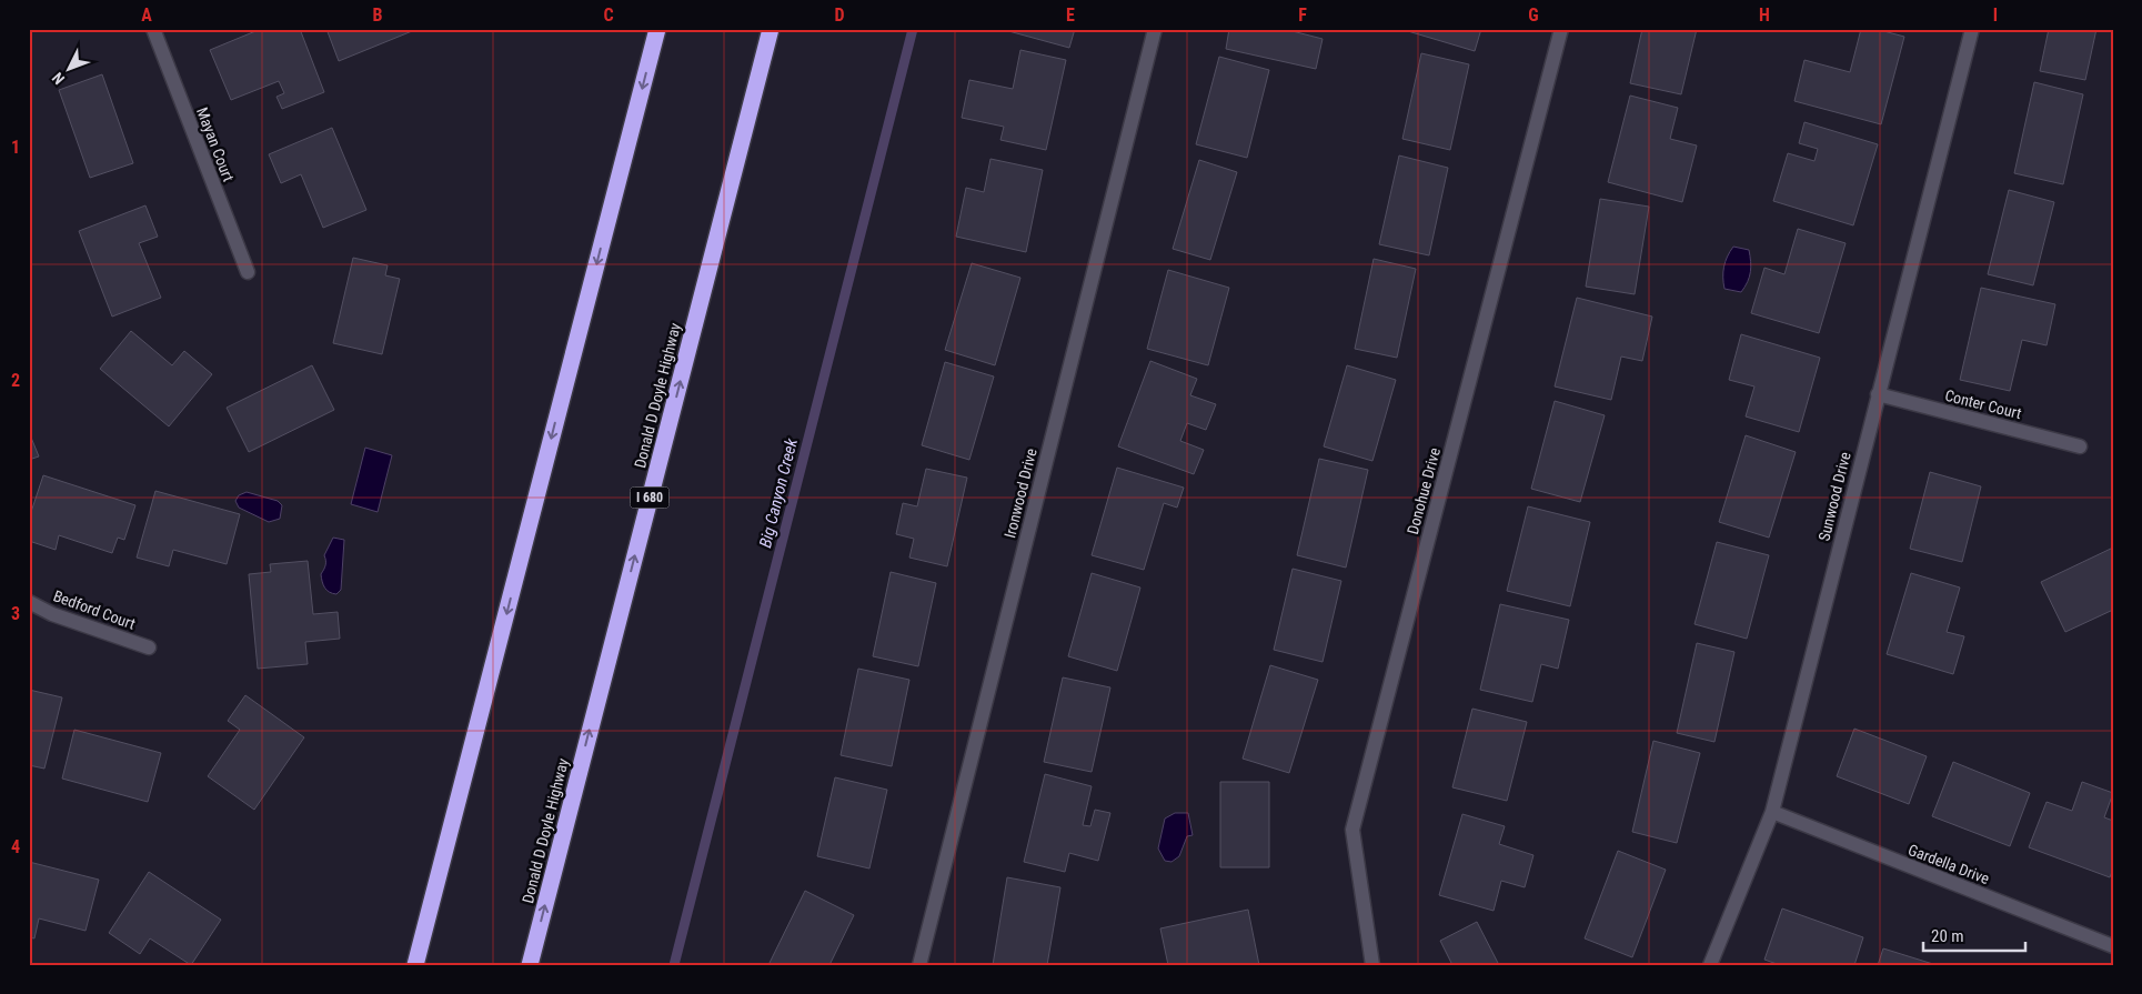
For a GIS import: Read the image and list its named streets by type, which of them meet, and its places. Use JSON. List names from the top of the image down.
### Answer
{
  "streets": {
    "highway": ["Donald D Doyle Highway", "I 680"],
    "street": [
      "Mayan Court",
      "Conter Court",
      "Donohue Drive",
      "Ironwood Drive",
      "Sunwood Drive",
      "Bedford Court",
      "Gardella Drive"
    ]
  },
  "crossings": [
    ["Conter Court", "Sunwood Drive"],
    ["Sunwood Drive", "Gardella Drive"]
  ],
  "water": ["Big Canyon Creek"],
  "scale_bar": "20 m",
  "north": "bottom left",
  "grid": {
    "columns": [
      "A",
      "B",
      "C",
      "D",
      "E",
      "F",
      "G",
      "H",
      "I"
    ],
    "rows": [
      "1",
      "2",
      "3",
      "4"
    ]
  }
}
